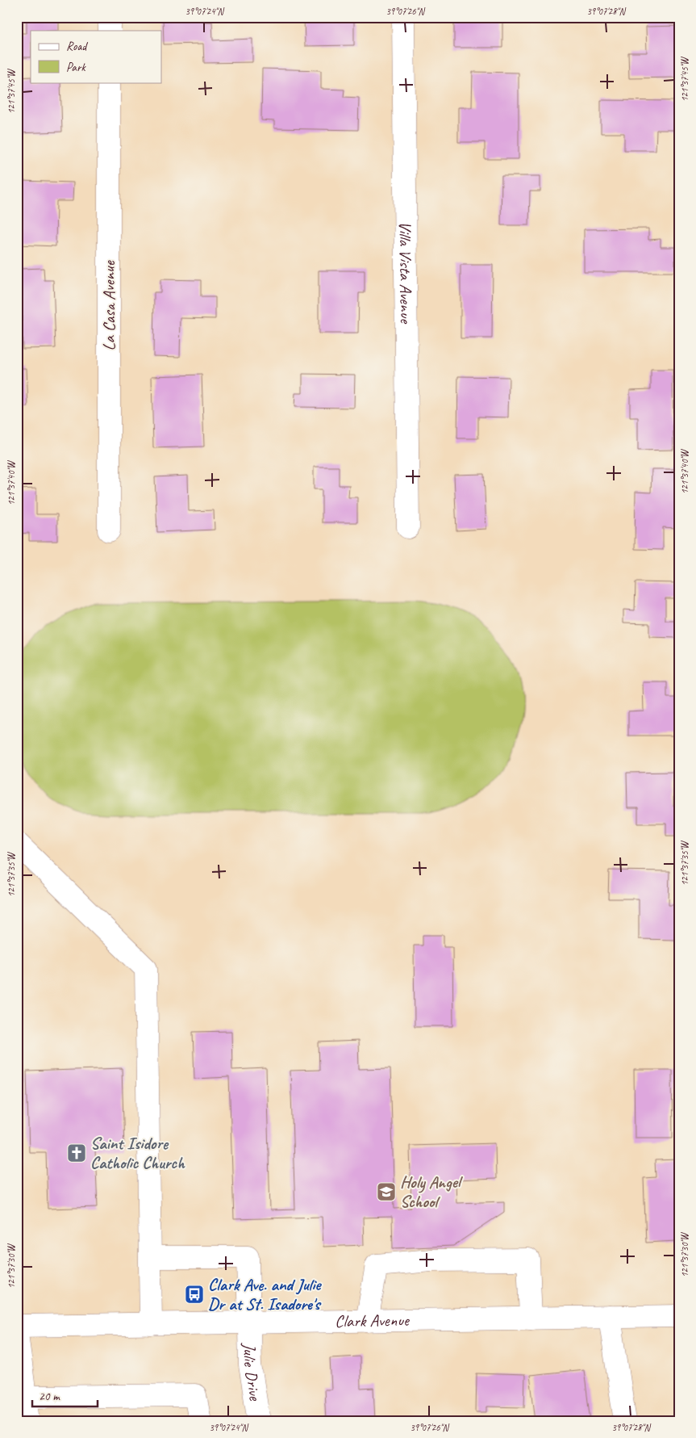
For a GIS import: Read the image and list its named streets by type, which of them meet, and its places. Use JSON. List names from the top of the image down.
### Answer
{
  "streets": {
    "street": [
      "Villa Vista Avenue",
      "La Casa Avenue",
      "Clark Avenue",
      "Julie Drive"
    ]
  },
  "crossings": [
    ["Clark Avenue", "Julie Drive"]
  ],
  "places": {
    "church": ["Saint Isidore Catholic Church"],
    "school or university": ["Holy Angel School"],
    "bus stop": ["Clark Ave. and Julie Dr at St. Isadore's"]
  },
  "legend": ["Road", "Park"],
  "scale_bar": "20 m",
  "coordinates": [
    "39°07'24\"N",
    "39°07'26\"N",
    "39°07'28\"N",
    "121°37'45\"W",
    "121°37'40\"W",
    "121°37'35\"W",
    "121°37'30\"W"
  ]
}
